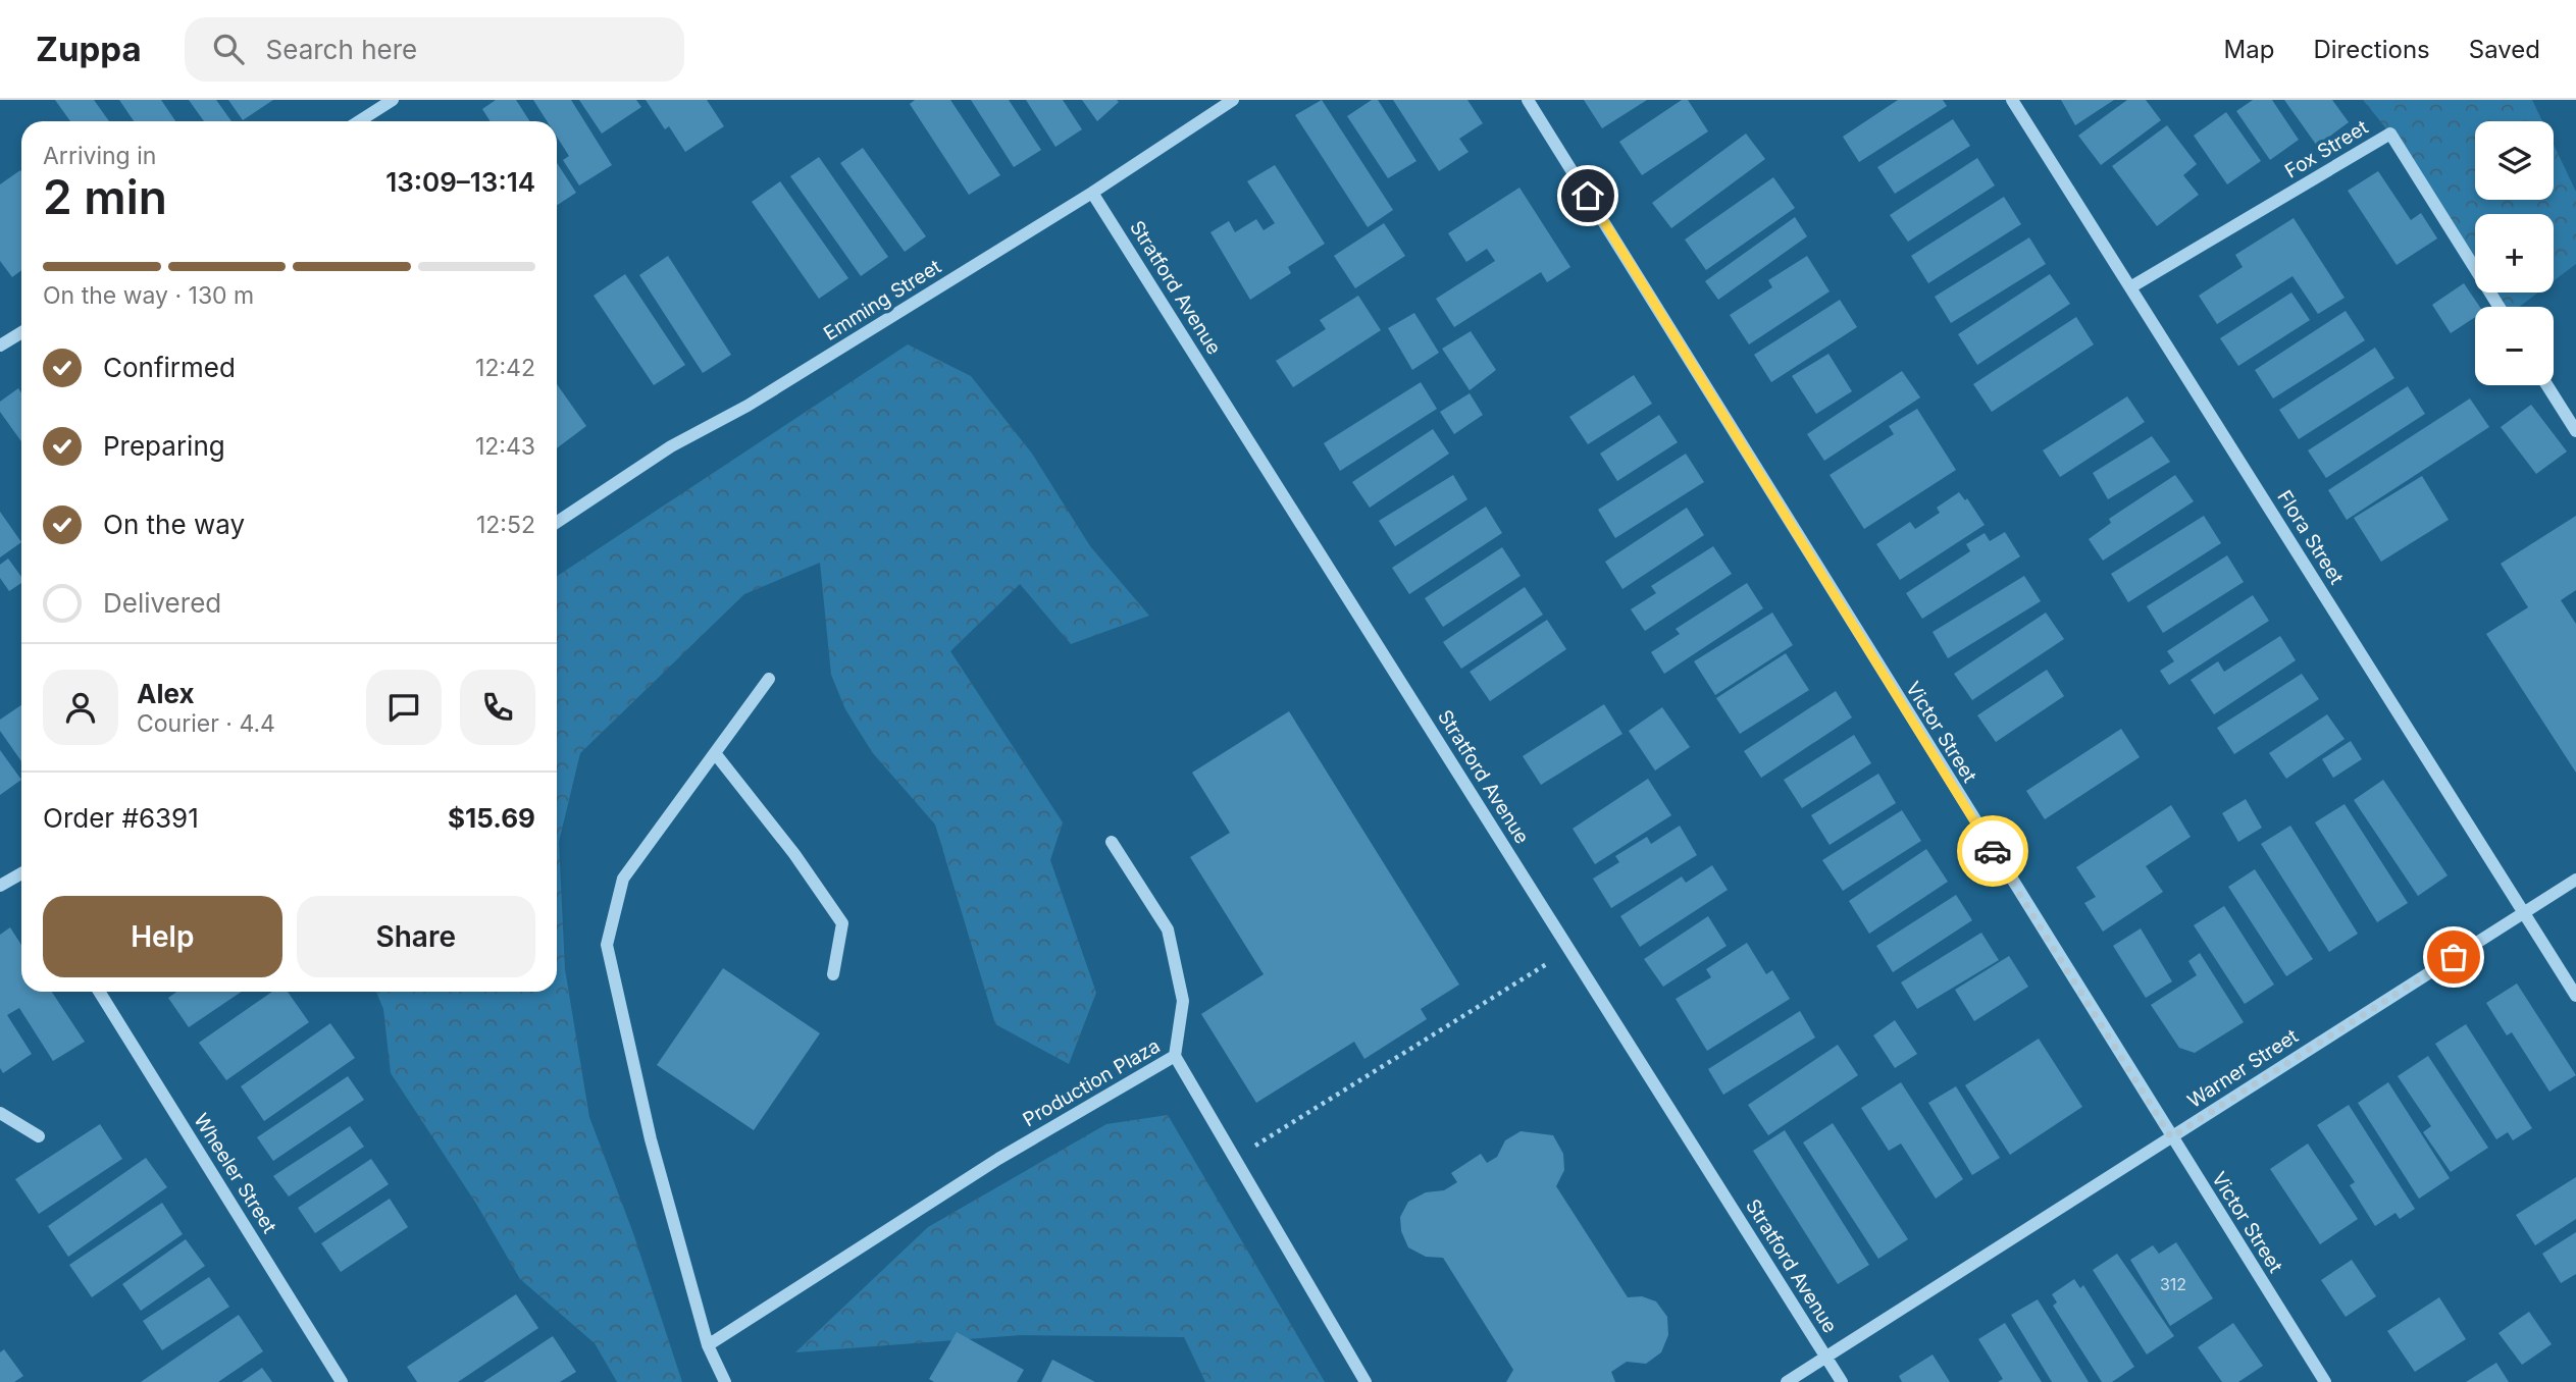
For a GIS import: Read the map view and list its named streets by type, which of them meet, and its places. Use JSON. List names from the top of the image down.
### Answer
{
  "streets": {
    "street": [
      "Fox Street",
      "Stratford Avenue",
      "Emming Street",
      "Flora Street",
      "Victor Street",
      "Warner Street",
      "Production Plaza",
      "Wheeler Street"
    ]
  },
  "crossings": [
    ["Fox Street", "Flora Street"],
    ["Stratford Avenue", "Emming Street"],
    ["Stratford Avenue", "Warner Street"],
    ["Flora Street", "Warner Street"],
    ["Victor Street", "Warner Street"]
  ],
  "house_numbers": ["312"],
  "page": {
    "header": "Zuppa",
    "search": "Search here",
    "nav": ["Map", "Directions", "Saved"],
    "map_buttons": ["+", "−"],
    "heading": ["2 min", "Arriving in", "13:09–13:14"],
    "panel": [
      "Alex",
      "Courier · 4.4",
      "Order #6391",
      "$15.69"
    ],
    "bar": "On the way · 130 m",
    "list": [
      ["Confirmed", "12:42"],
      ["Preparing", "12:43"],
      ["On the way", "12:52"],
      "Delivered"
    ],
    "buttons": ["Help", "Share"]
  }
}
